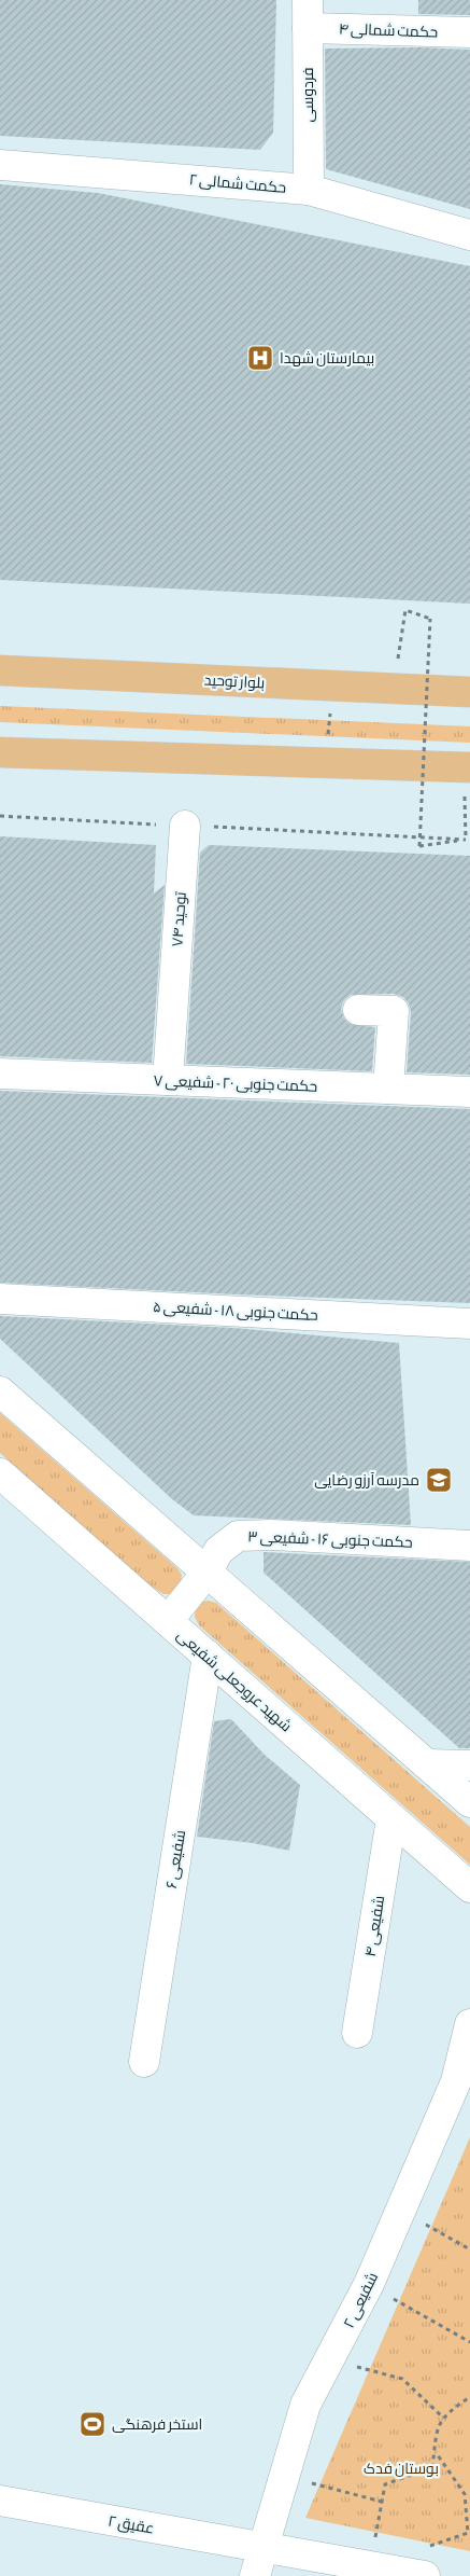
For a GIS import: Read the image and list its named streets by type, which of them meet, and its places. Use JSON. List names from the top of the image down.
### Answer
{
  "streets": {
    "main road": ["بلوار توحید"],
    "street": [
      "حکمت شمالی ۴",
      "فردوسی",
      "حکمت شمالی ۲",
      "توحید ۷۴",
      "حکمت جنوبی ۲۰ - شفیعی ۷",
      "حکمت جنوبی ۱۸ - شفیعی ۵",
      "حکمت جنوبی ۱۶ - شفیعی ۳",
      "شهید عروجعلی شفیعی",
      "شفیعی ۶",
      "شفیعی ۴",
      "شفیعی ۲",
      "عقیق ۲"
    ]
  },
  "crossings": [
    ["حکمت شمالی ۴", "فردوسی"],
    ["فردوسی", "حکمت شمالی ۲"],
    ["توحید ۷۴", "حکمت جنوبی ۲۰ - شفیعی ۷"],
    ["حکمت جنوبی ۱۶ - شفیعی ۳", "شهید عروجعلی شفیعی"],
    ["شهید عروجعلی شفیعی", "شفیعی ۶"],
    ["شهید عروجعلی شفیعی", "شفیعی ۴"],
    ["شفیعی ۲", "عقیق ۲"]
  ],
  "parks": ["بوستان فدک"],
  "places": {
    "hospital": ["بیمارستان شهدا"],
    "school or university": ["مدرسه آرزو رضایی"],
    "sports": ["استخر فرهنگی"]
  }
}
